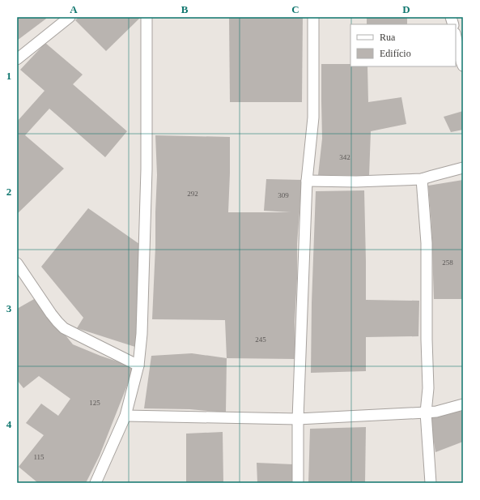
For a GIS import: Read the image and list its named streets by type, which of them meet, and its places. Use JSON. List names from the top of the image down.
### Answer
{
  "house_numbers": [
    "342",
    "292",
    "309",
    "258",
    "245",
    "125",
    "115"
  ],
  "legend": ["Rua", "Edifício"],
  "grid": {
    "columns": [
      "A",
      "B",
      "C",
      "D"
    ],
    "rows": [
      "1",
      "2",
      "3",
      "4"
    ]
  }
}
